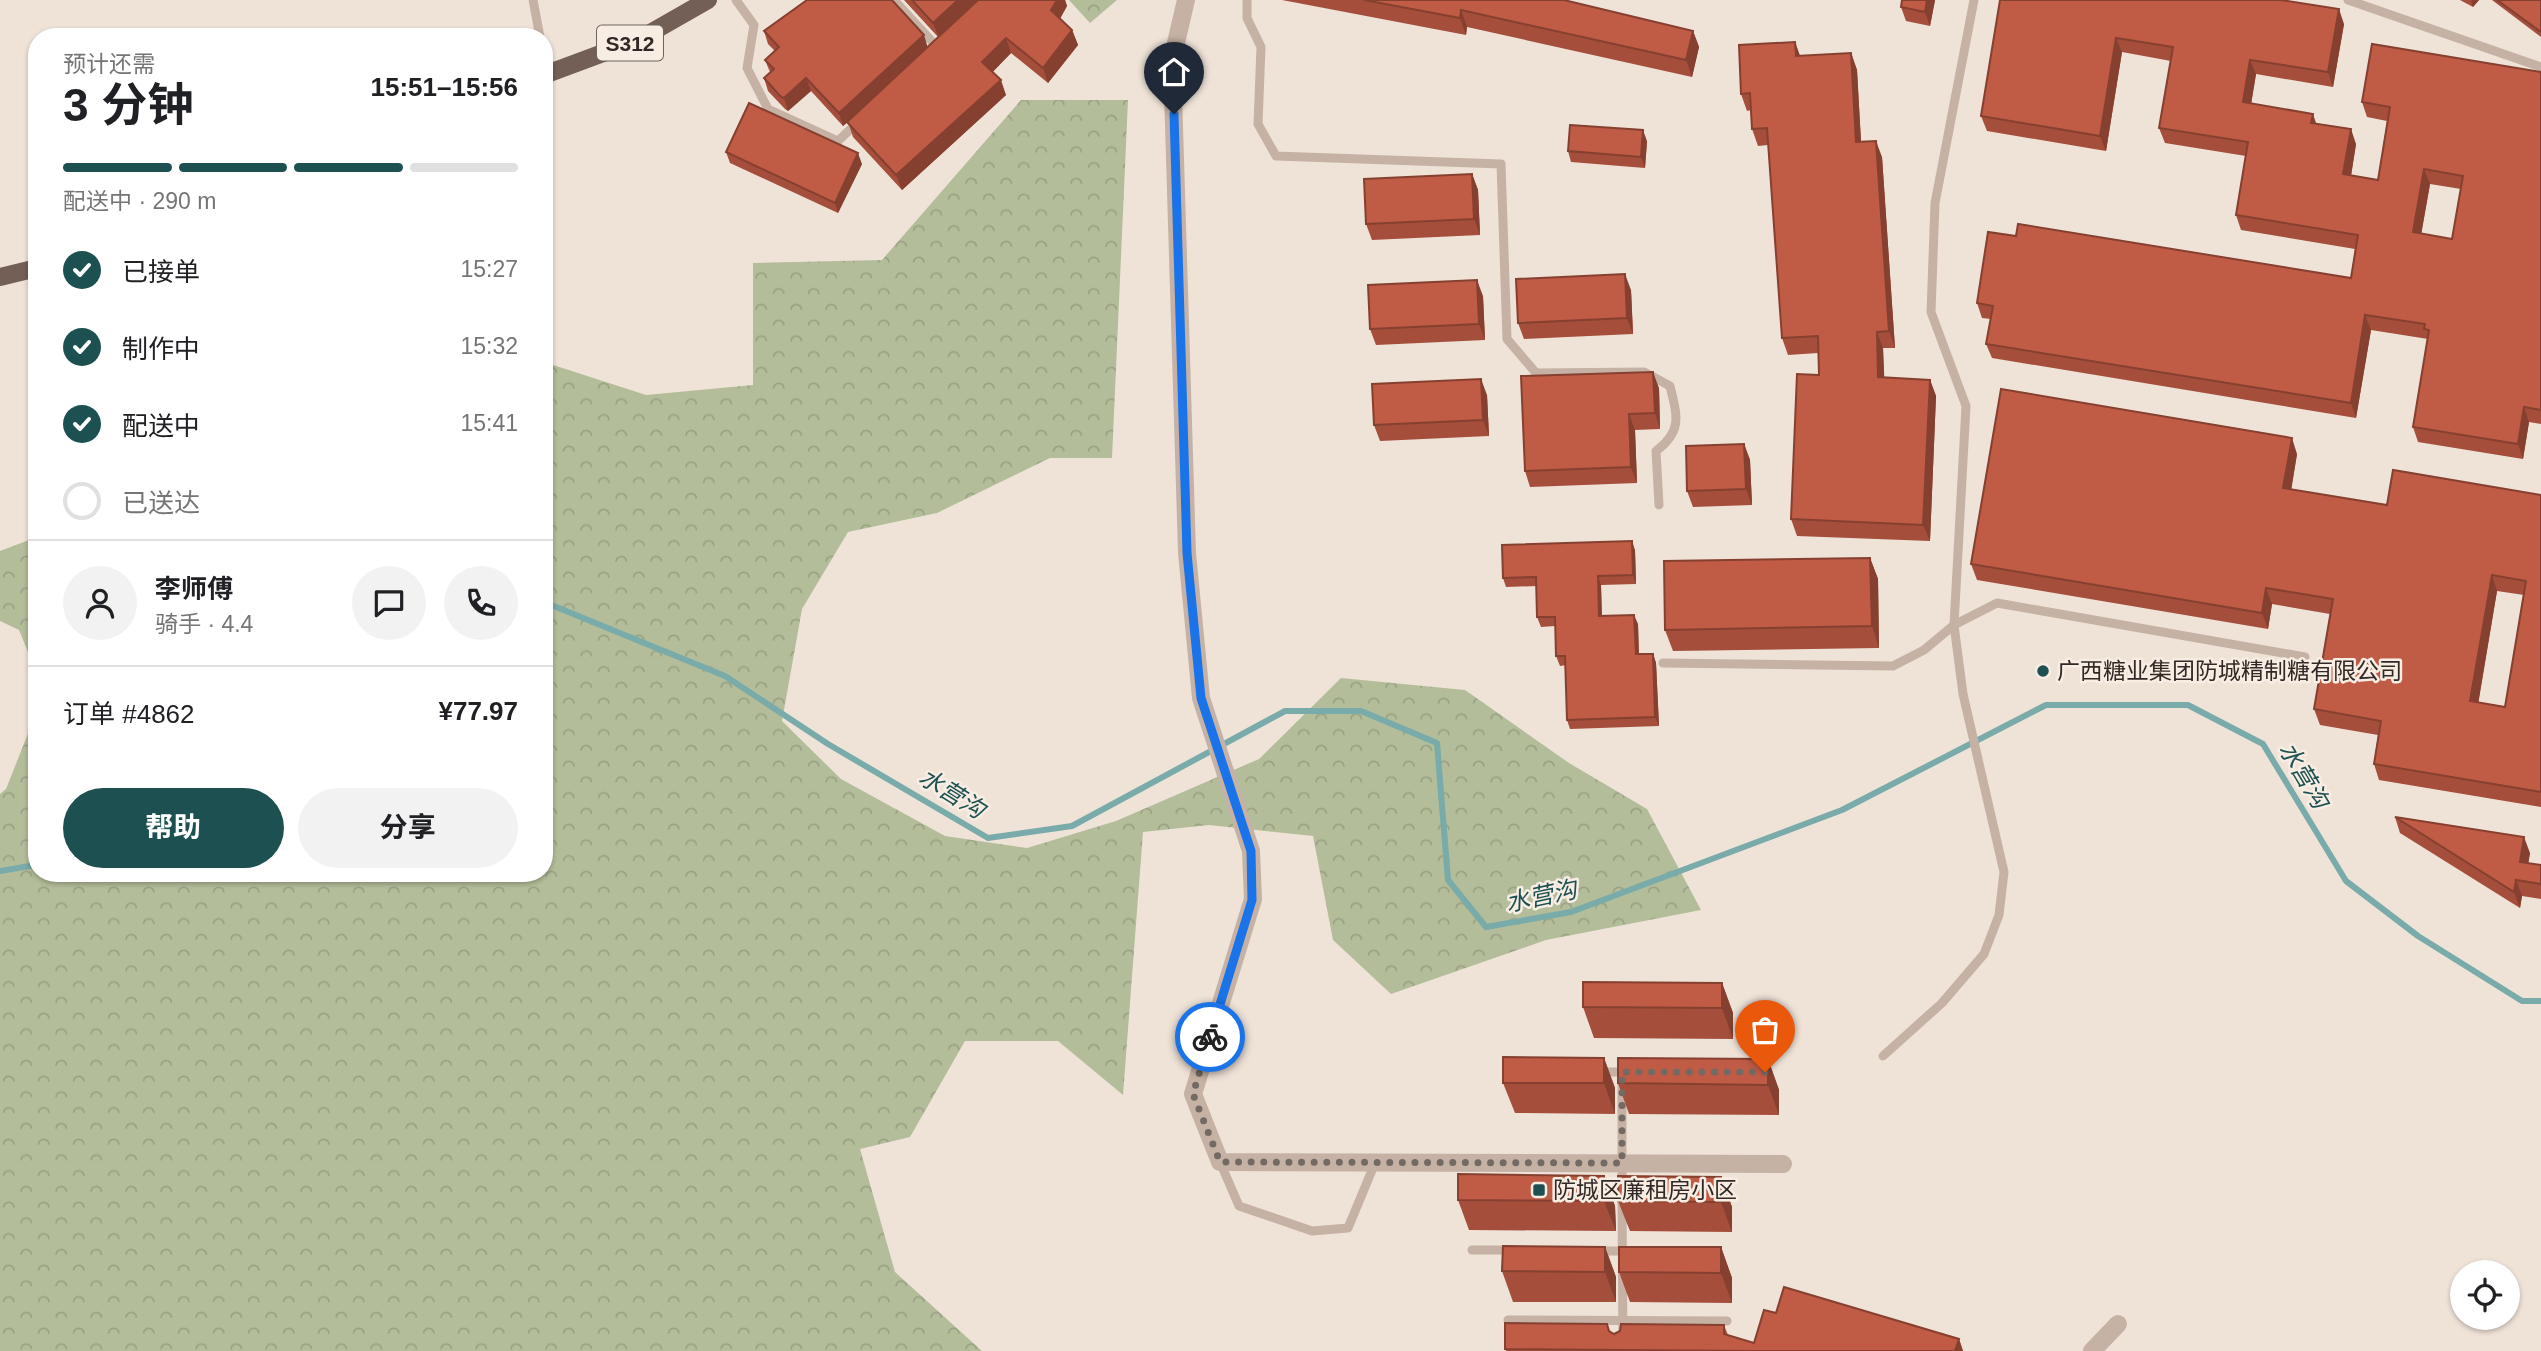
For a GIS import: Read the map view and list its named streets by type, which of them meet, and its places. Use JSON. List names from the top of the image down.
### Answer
{
  "streets": {
    "main road": ["S312"]
  },
  "water": ["水营沟"],
  "places": {
    "other": ["广西糖业集团防城精制糖有限公司"],
    "transit": ["防城区廉租房小区"]
  },
  "page": {
    "heading": ["3 分钟", "预计还需", "15:51–15:56"],
    "panel": [
      "李师傅",
      "骑手 · 4.4",
      "订单 #4862",
      "¥77.97"
    ],
    "bar": "配送中 · 290 m",
    "list": [
      ["已接单", "15:27"],
      ["制作中", "15:32"],
      ["配送中", "15:41"],
      "已送达"
    ],
    "buttons": ["帮助", "分享"]
  }
}
